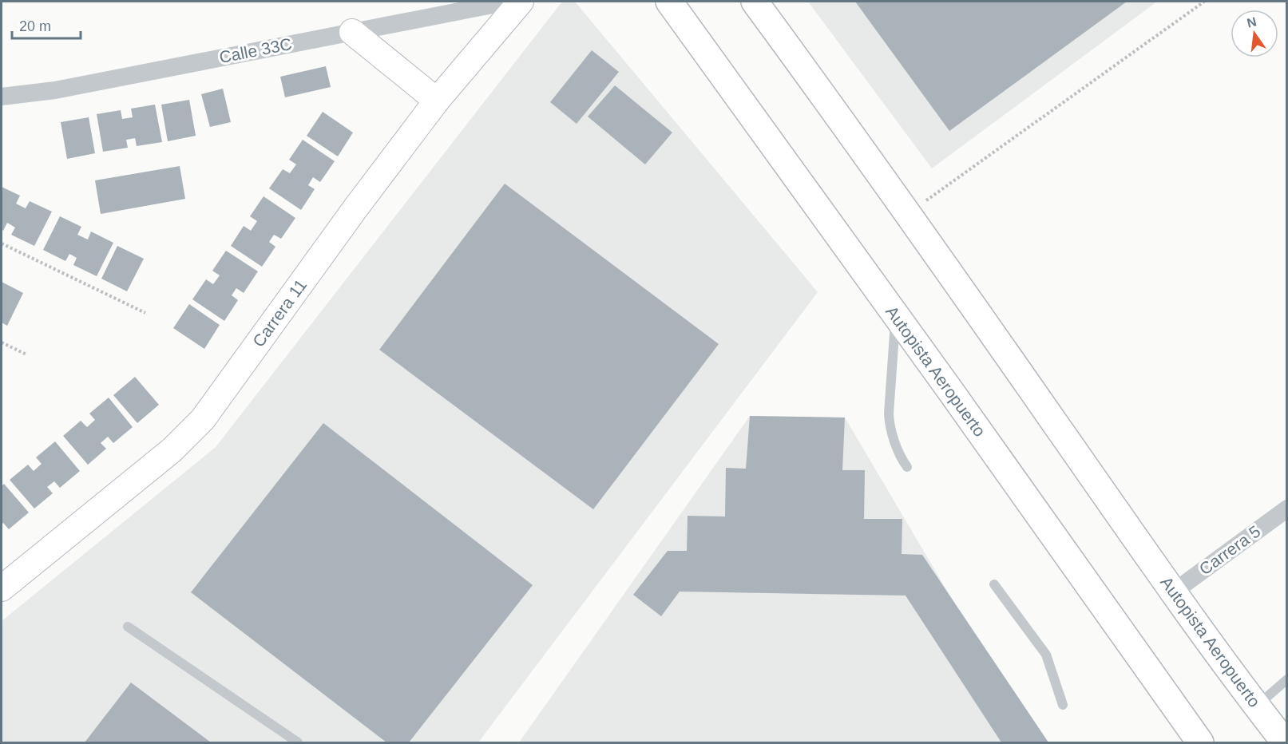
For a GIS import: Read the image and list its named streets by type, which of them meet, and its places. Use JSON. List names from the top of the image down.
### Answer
{
  "streets": {
    "highway": ["Autopista Aeropuerto"],
    "main road": ["Carrera 11"],
    "street": ["Calle 33C", "Carrera 5"]
  },
  "crossings": [
    ["Autopista Aeropuerto", "Carrera 5"]
  ],
  "scale_bar": "20 m",
  "north": "top"
}
